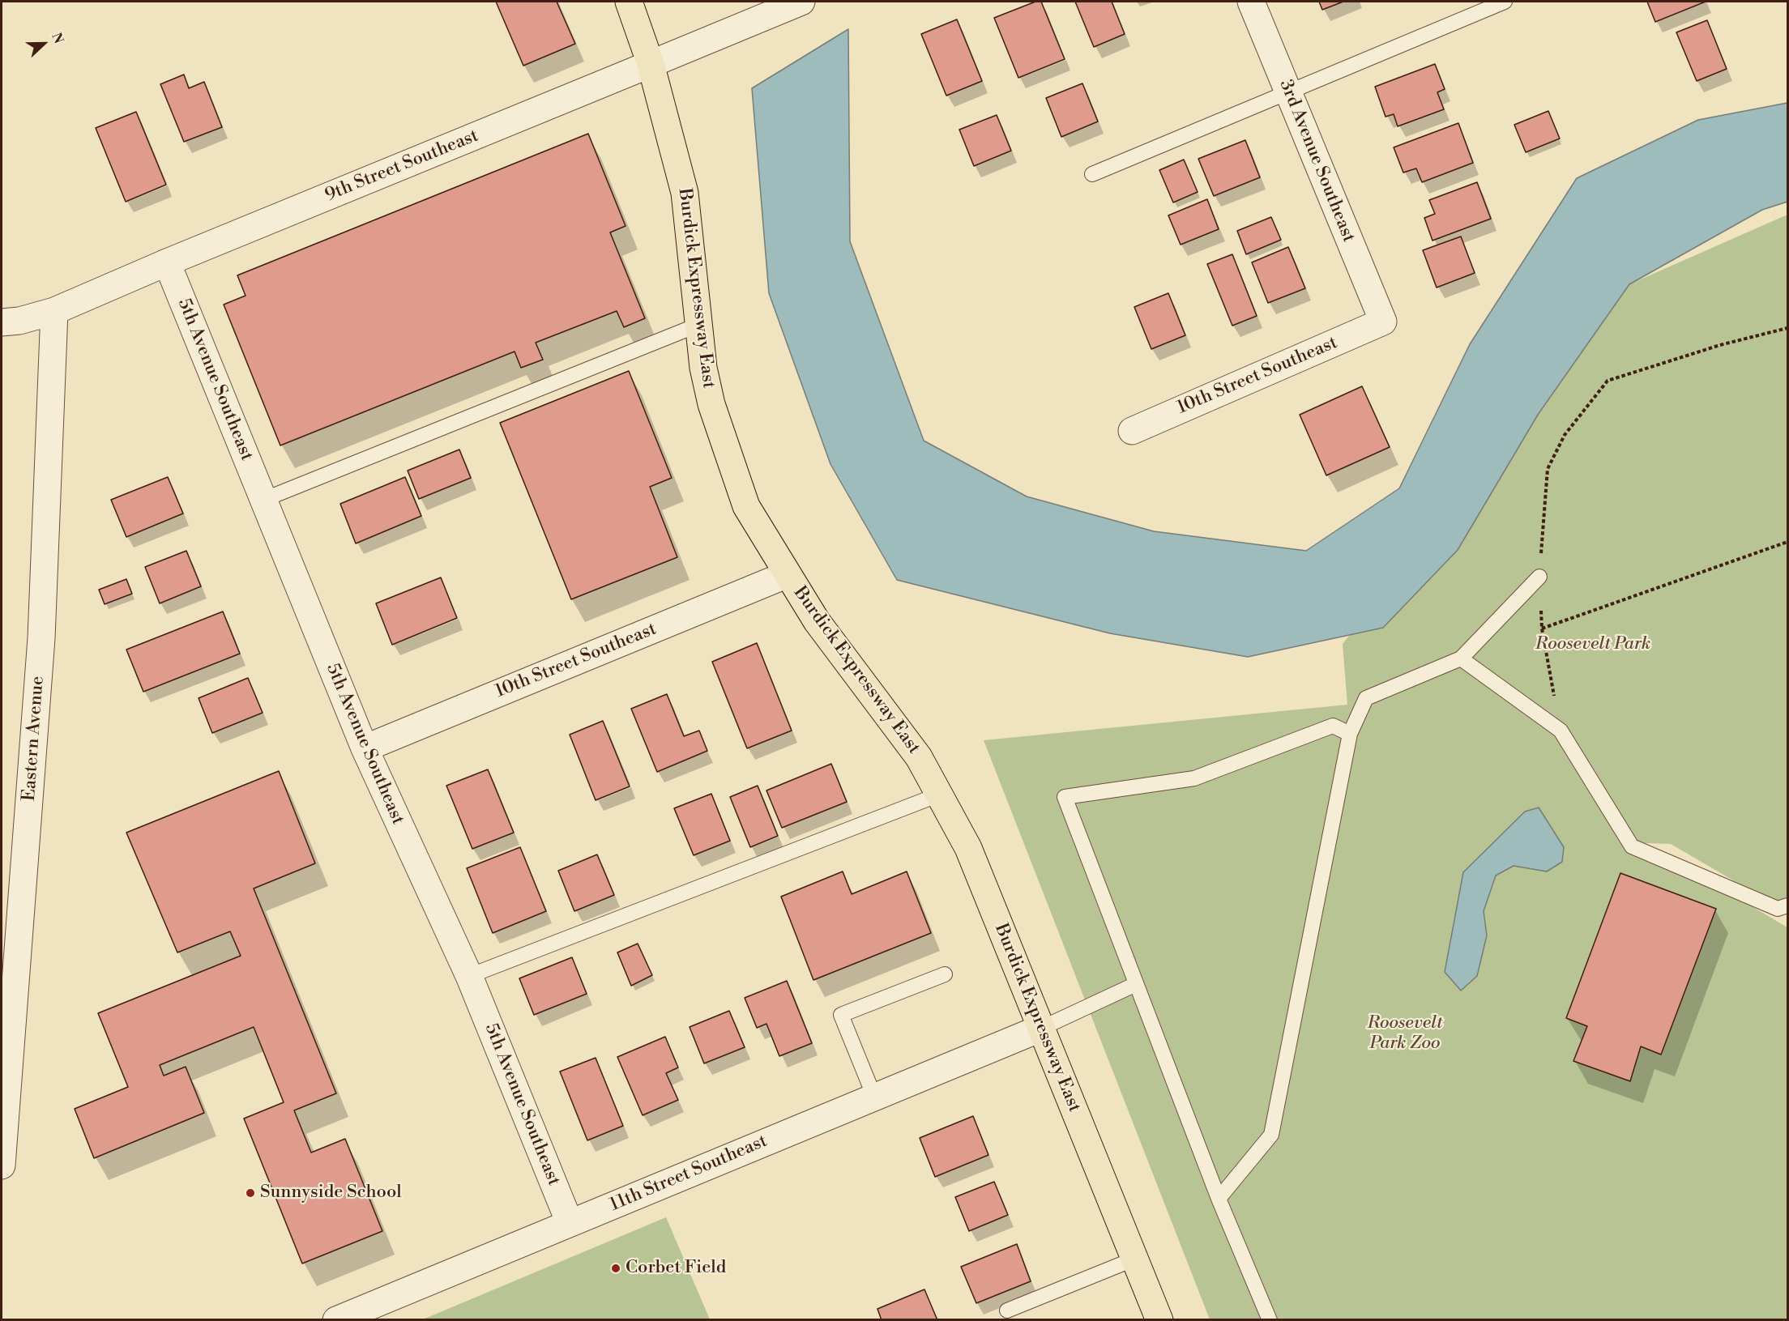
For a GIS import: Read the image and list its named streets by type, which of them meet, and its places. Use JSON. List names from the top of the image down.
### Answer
{
  "streets": {
    "main road": ["Burdick Expressway East"],
    "street": [
      "3rd Avenue Southeast",
      "9th Street Southeast",
      "10th Street Southeast",
      "5th Avenue Southeast",
      "Eastern Avenue",
      "11th Street Southeast"
    ]
  },
  "crossings": [
    ["3rd Avenue Southeast", "10th Street Southeast"],
    ["9th Street Southeast", "Burdick Expressway East"],
    ["9th Street Southeast", "5th Avenue Southeast"],
    ["9th Street Southeast", "Eastern Avenue"],
    ["Burdick Expressway East", "10th Street Southeast"],
    ["Burdick Expressway East", "11th Street Southeast"],
    ["10th Street Southeast", "5th Avenue Southeast"],
    ["5th Avenue Southeast", "11th Street Southeast"]
  ],
  "parks": ["Roosevelt Park", "Roosevelt Park Zoo"],
  "places": ["Sunnyside School", "Corbet Field"],
  "north": "right"
}
